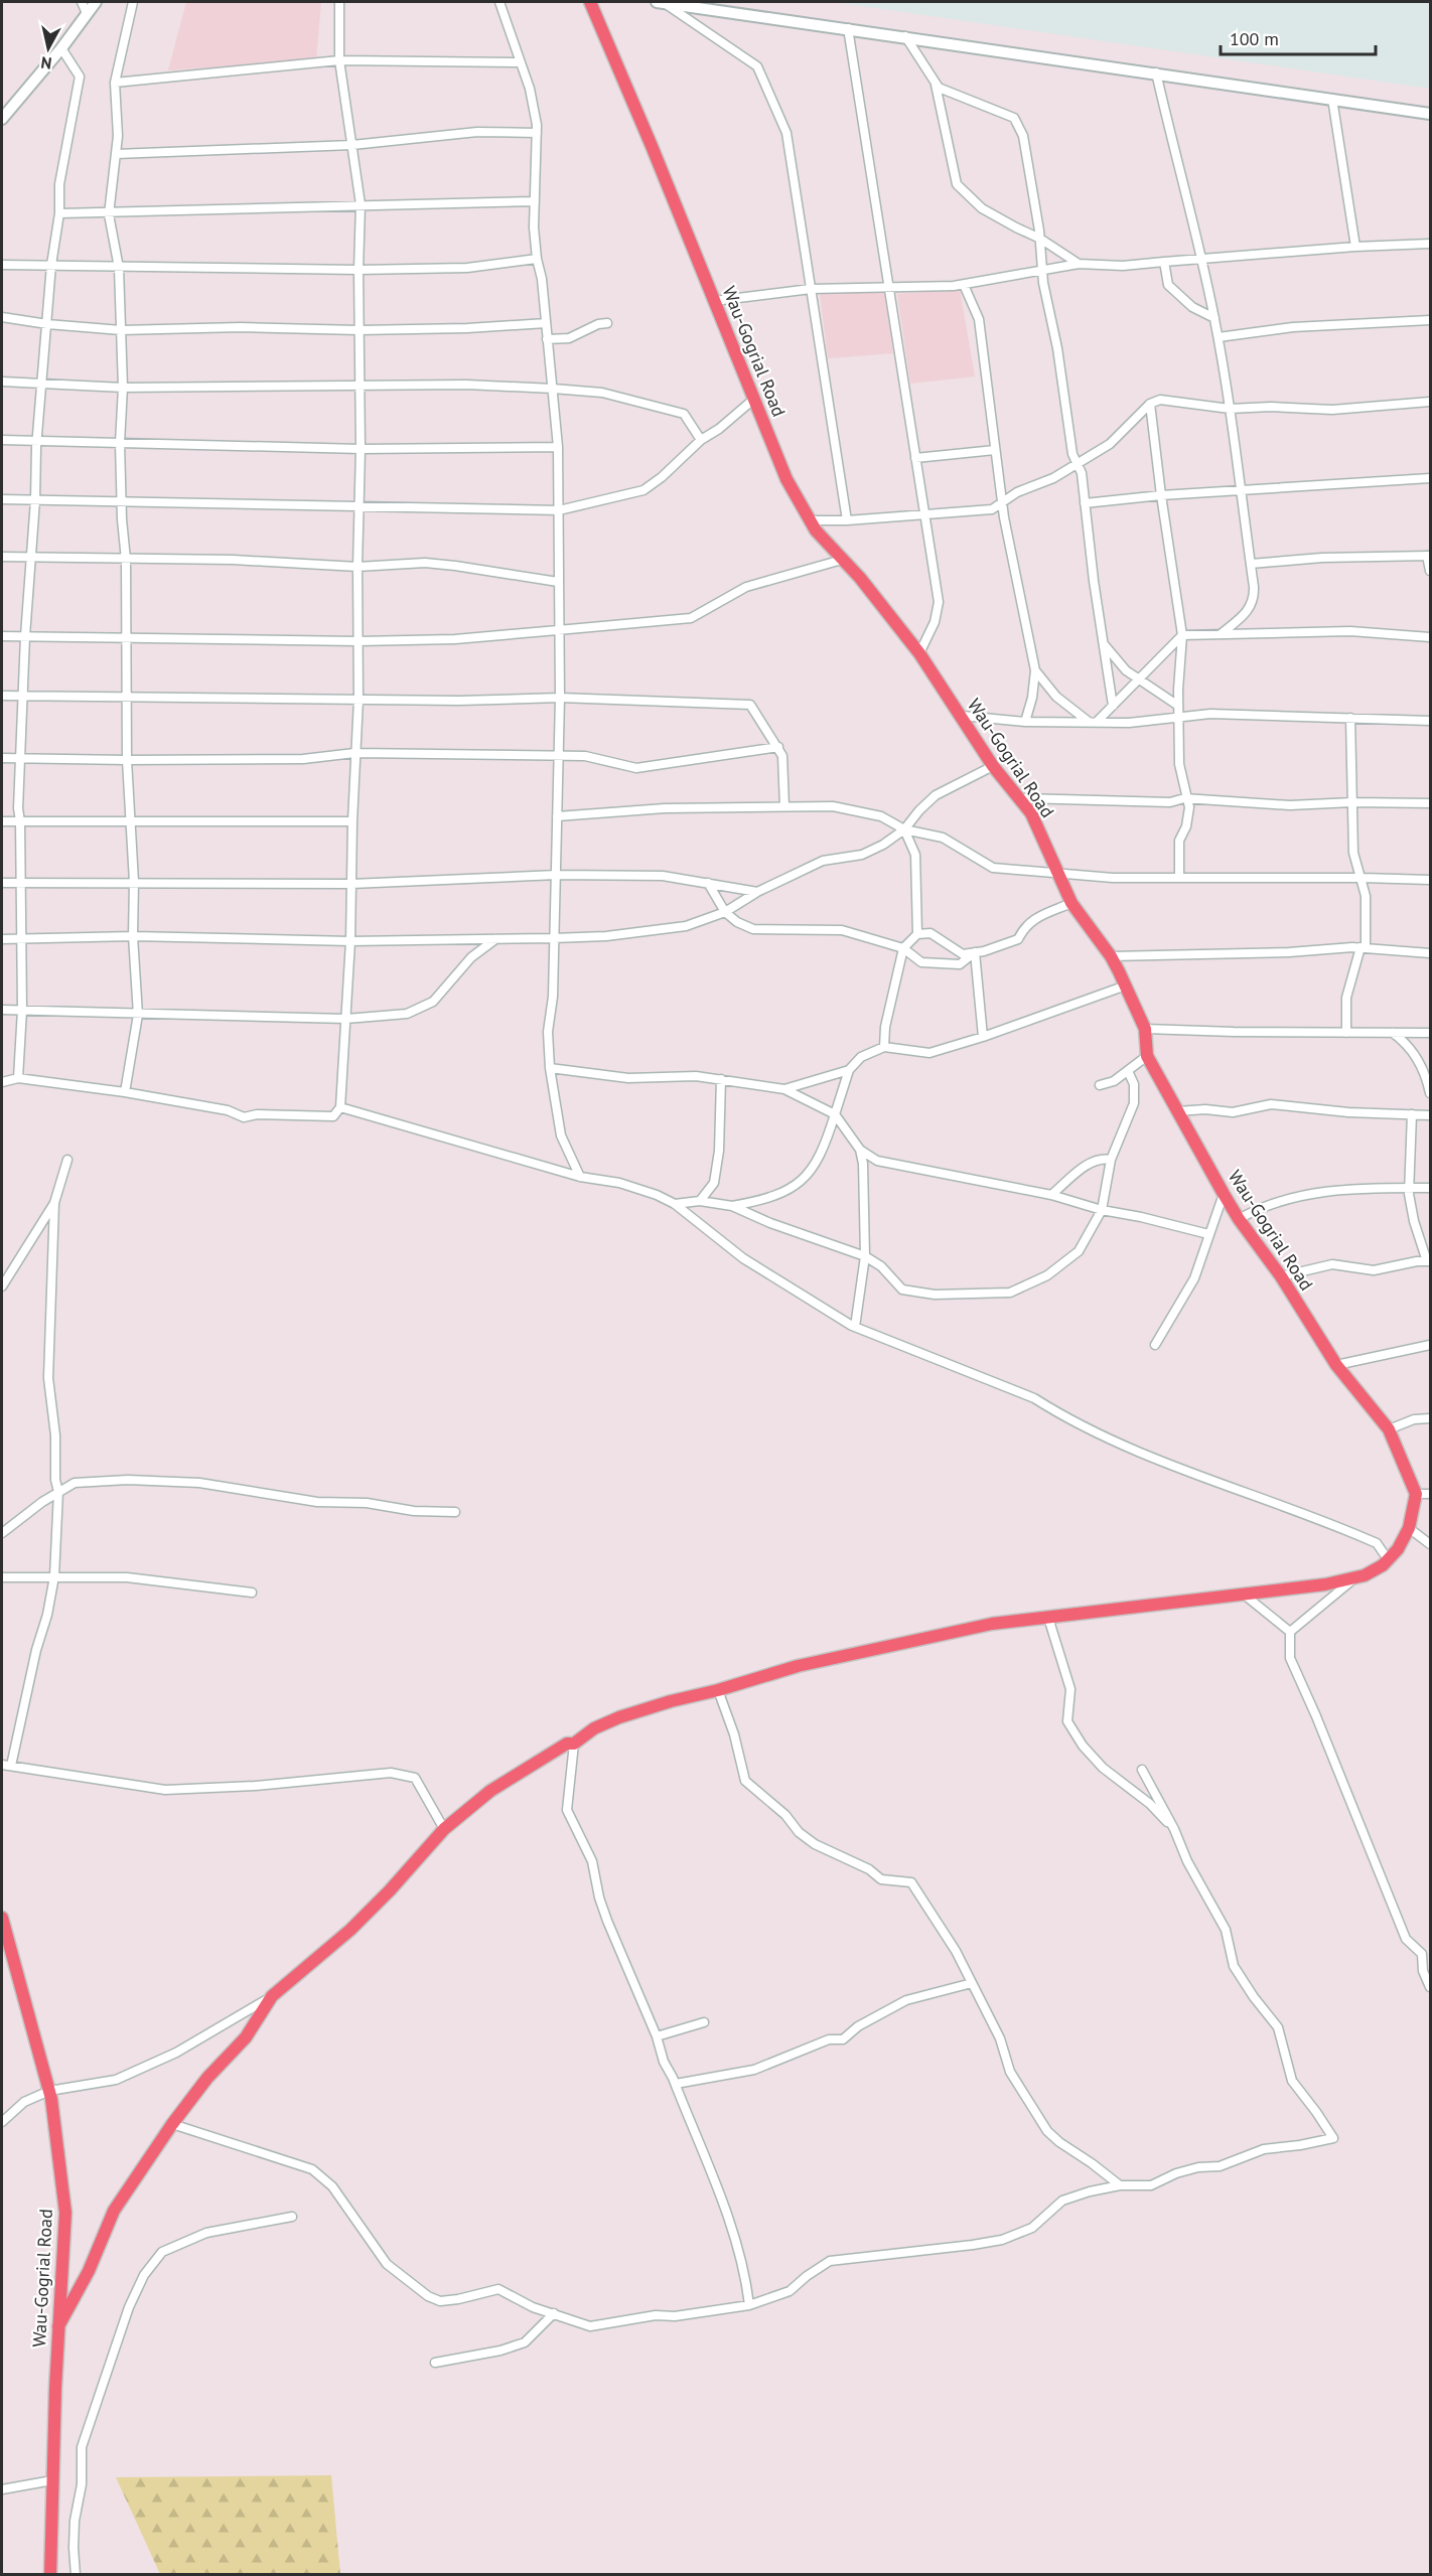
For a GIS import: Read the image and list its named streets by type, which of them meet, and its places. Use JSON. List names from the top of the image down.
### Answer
{
  "streets": {
    "main road": ["Wau-Gogrial Road"]
  },
  "scale_bar": "100 m",
  "north": "bottom"
}
